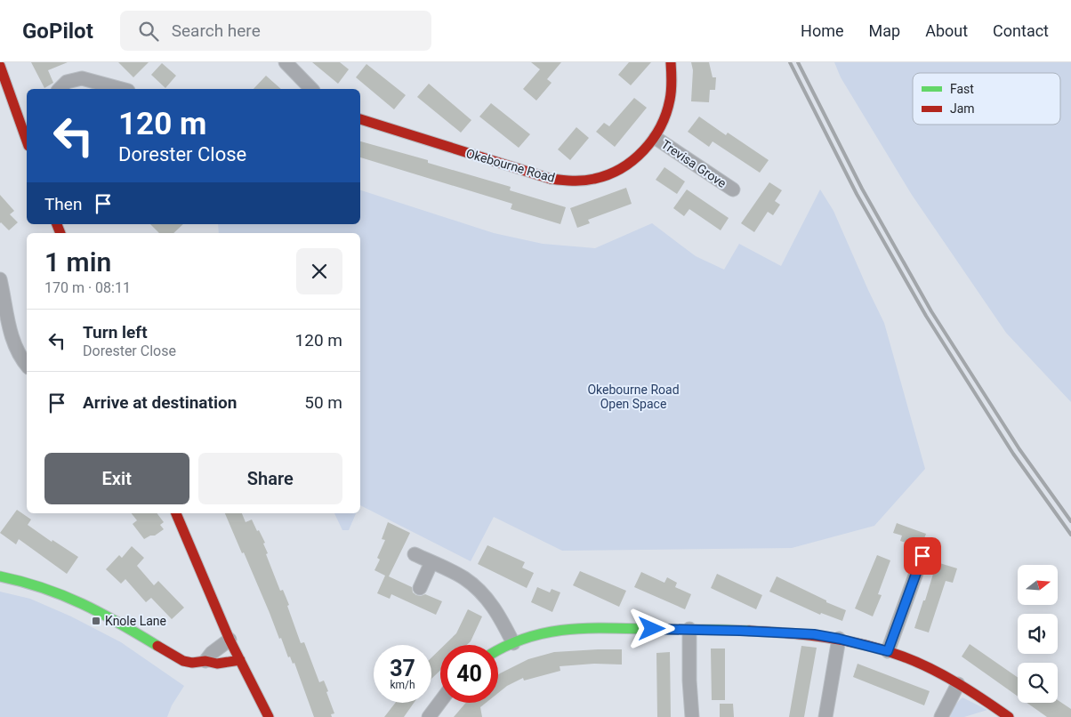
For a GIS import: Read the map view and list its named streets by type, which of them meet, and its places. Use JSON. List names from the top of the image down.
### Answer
{
  "streets": {
    "street": ["Trevisa Grove", "Okebourne Road"]
  },
  "crossings": [
    ["Trevisa Grove", "Okebourne Road"]
  ],
  "parks": ["Okebourne Road Open Space"],
  "places": {
    "transit": ["Knole Lane"]
  },
  "legend": ["Fast", "Jam"],
  "north": "right",
  "page": {
    "header": "GoPilot",
    "search": "Search here",
    "nav": [
      "Home",
      "Map",
      "About",
      "Contact"
    ],
    "turn": ["120 m", "Dorester Close"],
    "then": "Then",
    "heading": ["1 min", "170 m · 08:11"],
    "list": [
      {
        "name": "Turn left",
        "note": "Dorester Close",
        "value": "120 m"
      },
      {
        "name": "Arrive at destination",
        "value": "50 m"
      }
    ],
    "buttons": ["Exit", "Share"],
    "speed": "37 km/h",
    "limit": "40"
  }
}
